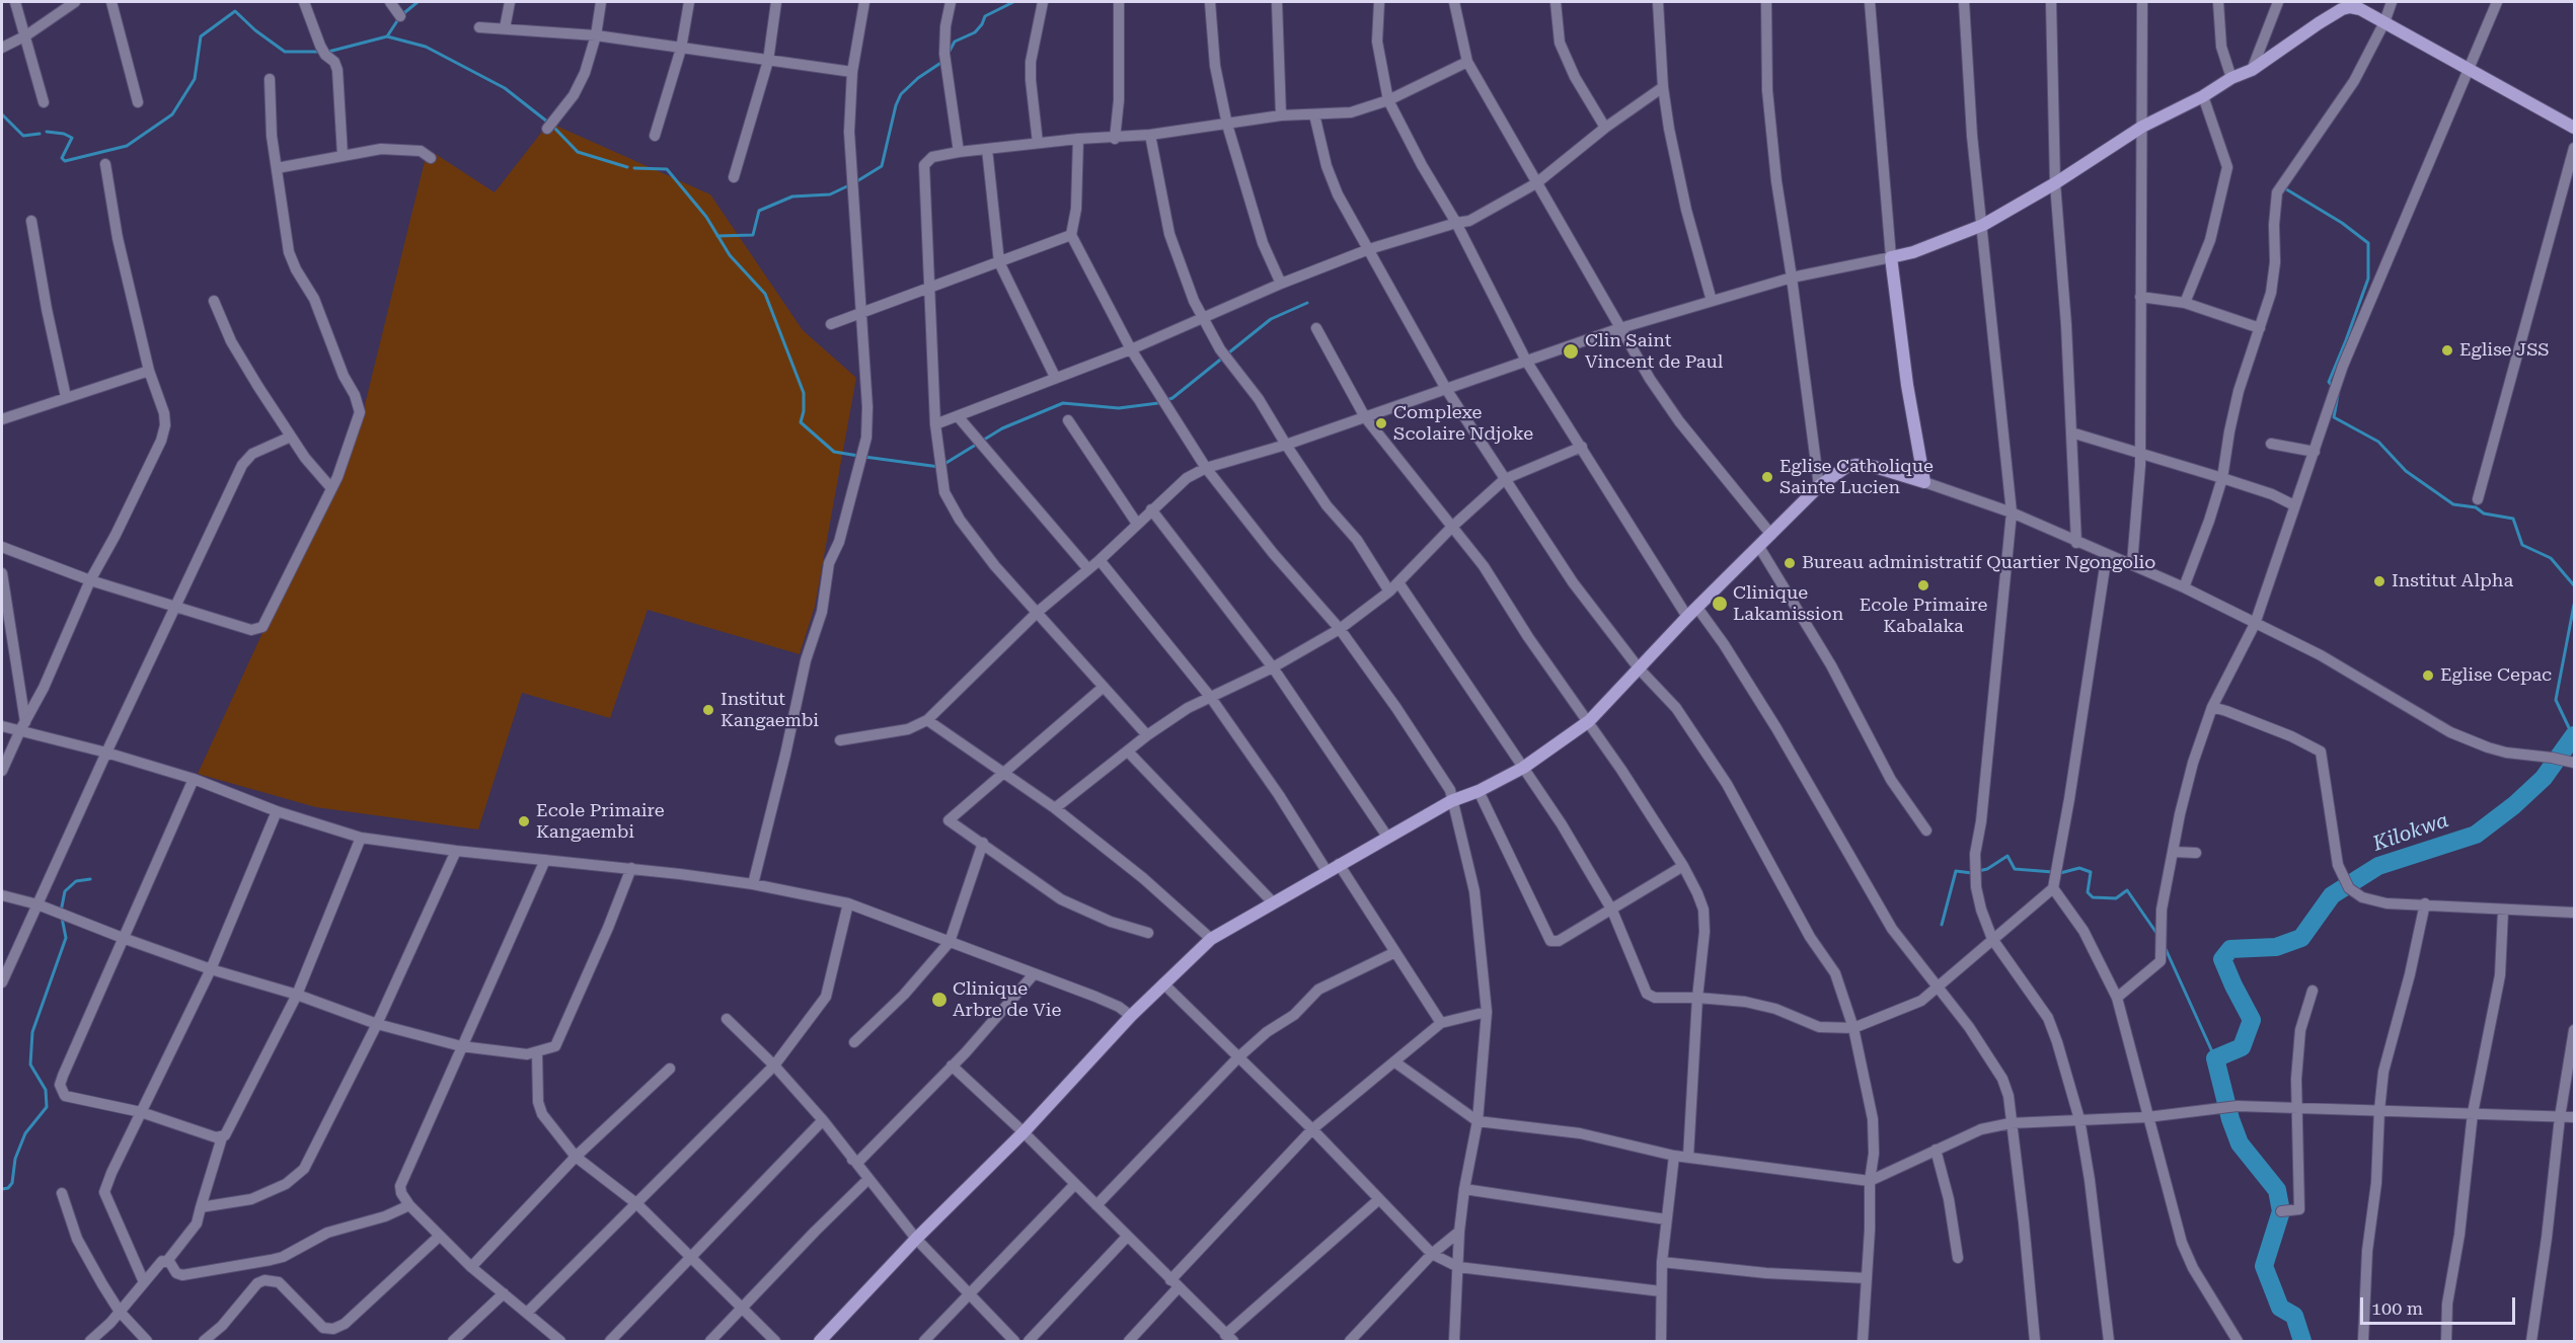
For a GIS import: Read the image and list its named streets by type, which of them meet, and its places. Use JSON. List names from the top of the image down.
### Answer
{
  "water": ["Kilokwa"],
  "places": [
    "Eglise JSS",
    "Clin Saint Vincent de Paul",
    "Complexe Scolaire Ndjoke",
    "Eglise Catholique Sainte Lucien",
    "Bureau administratif Quartier Ngongolio",
    "Institut Alpha",
    "Ecole Primaire Kabalaka",
    "Clinique Lakamission",
    "Eglise Cepac",
    "Institut Kangaembi",
    "Ecole Primaire Kangaembi",
    "Clinique Arbre de Vie"
  ],
  "scale_bar": "100 m"
}
